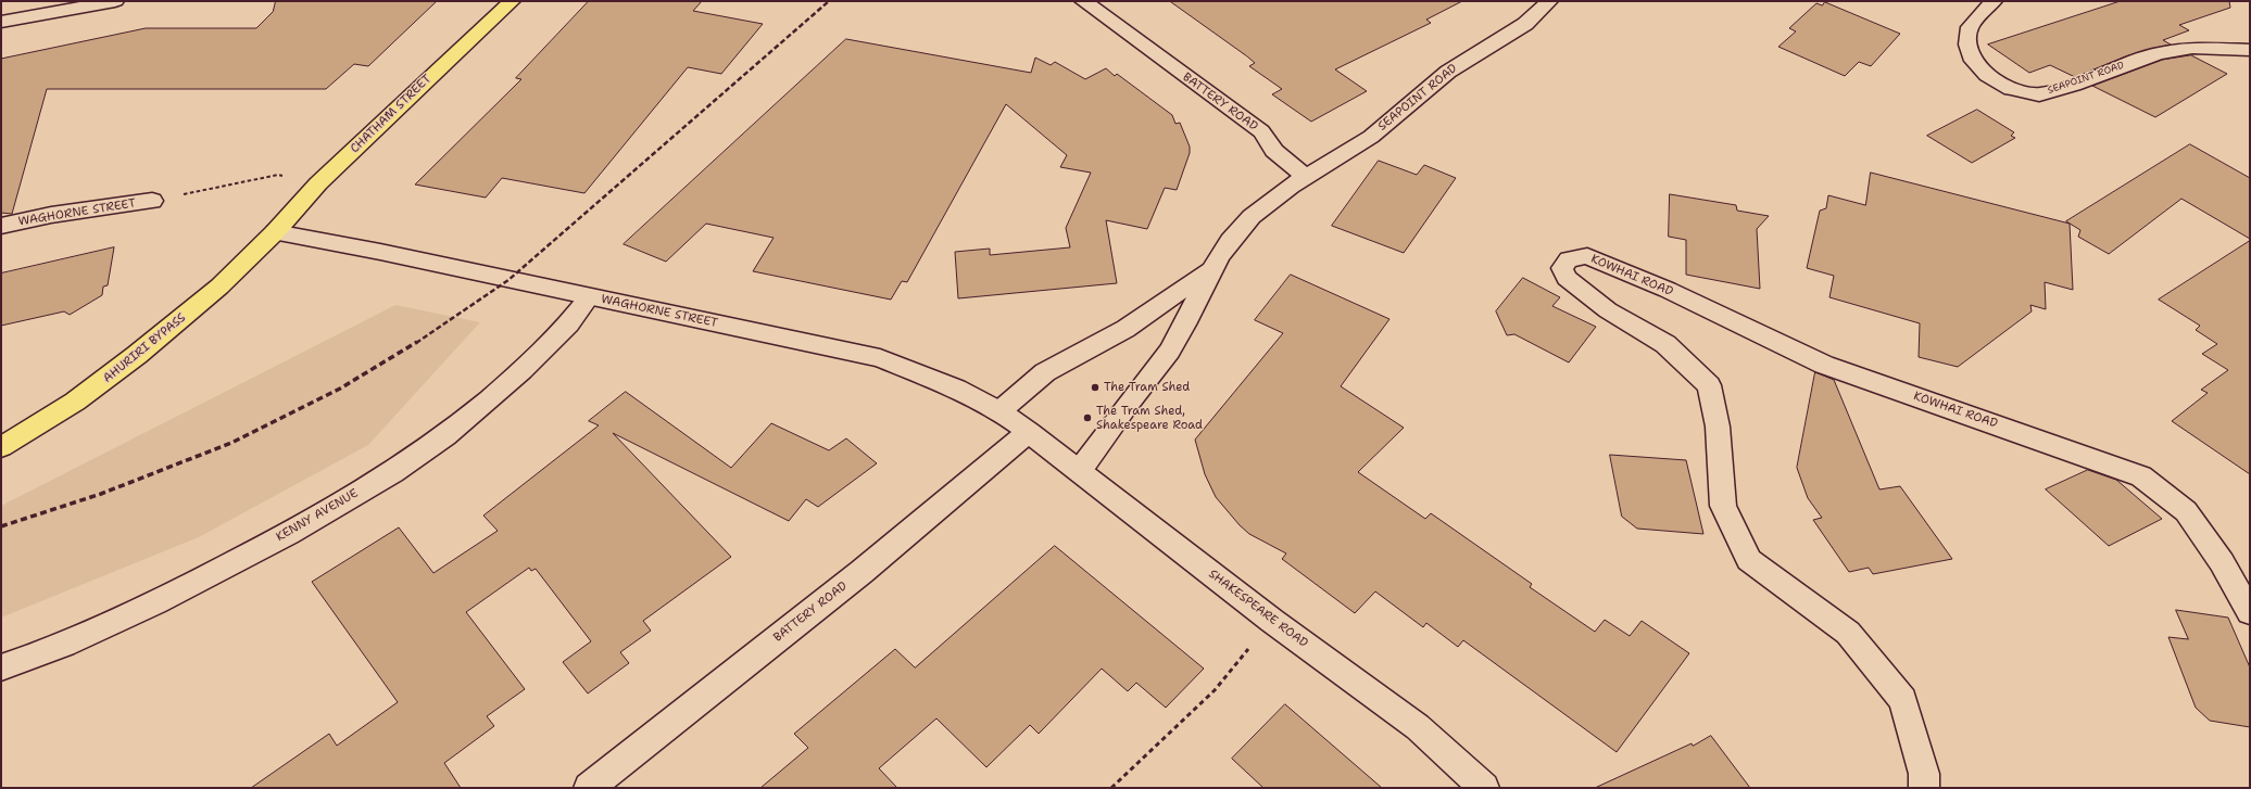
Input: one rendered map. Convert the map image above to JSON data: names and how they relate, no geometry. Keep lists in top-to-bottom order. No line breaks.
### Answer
{"streets":{"highway":["CHATHAM STREET","AHURIRI BYPASS"],"street":["SEAPOINT ROAD","BATTERY ROAD","WAGHORNE STREET","KOWHAI ROAD","KENNY AVENUE","SHAKESPEARE ROAD"]},"crossings":[["SEAPOINT ROAD","BATTERY ROAD"],["BATTERY ROAD","WAGHORNE STREET"],["BATTERY ROAD","SHAKESPEARE ROAD"],["CHATHAM STREET","WAGHORNE STREET"],["CHATHAM STREET","AHURIRI BYPASS"],["WAGHORNE STREET","AHURIRI BYPASS"],["WAGHORNE STREET","KENNY AVENUE"],["WAGHORNE STREET","SHAKESPEARE ROAD"]],"places":["The Tram Shed","The Tram Shed, Shakespeare Road"]}
